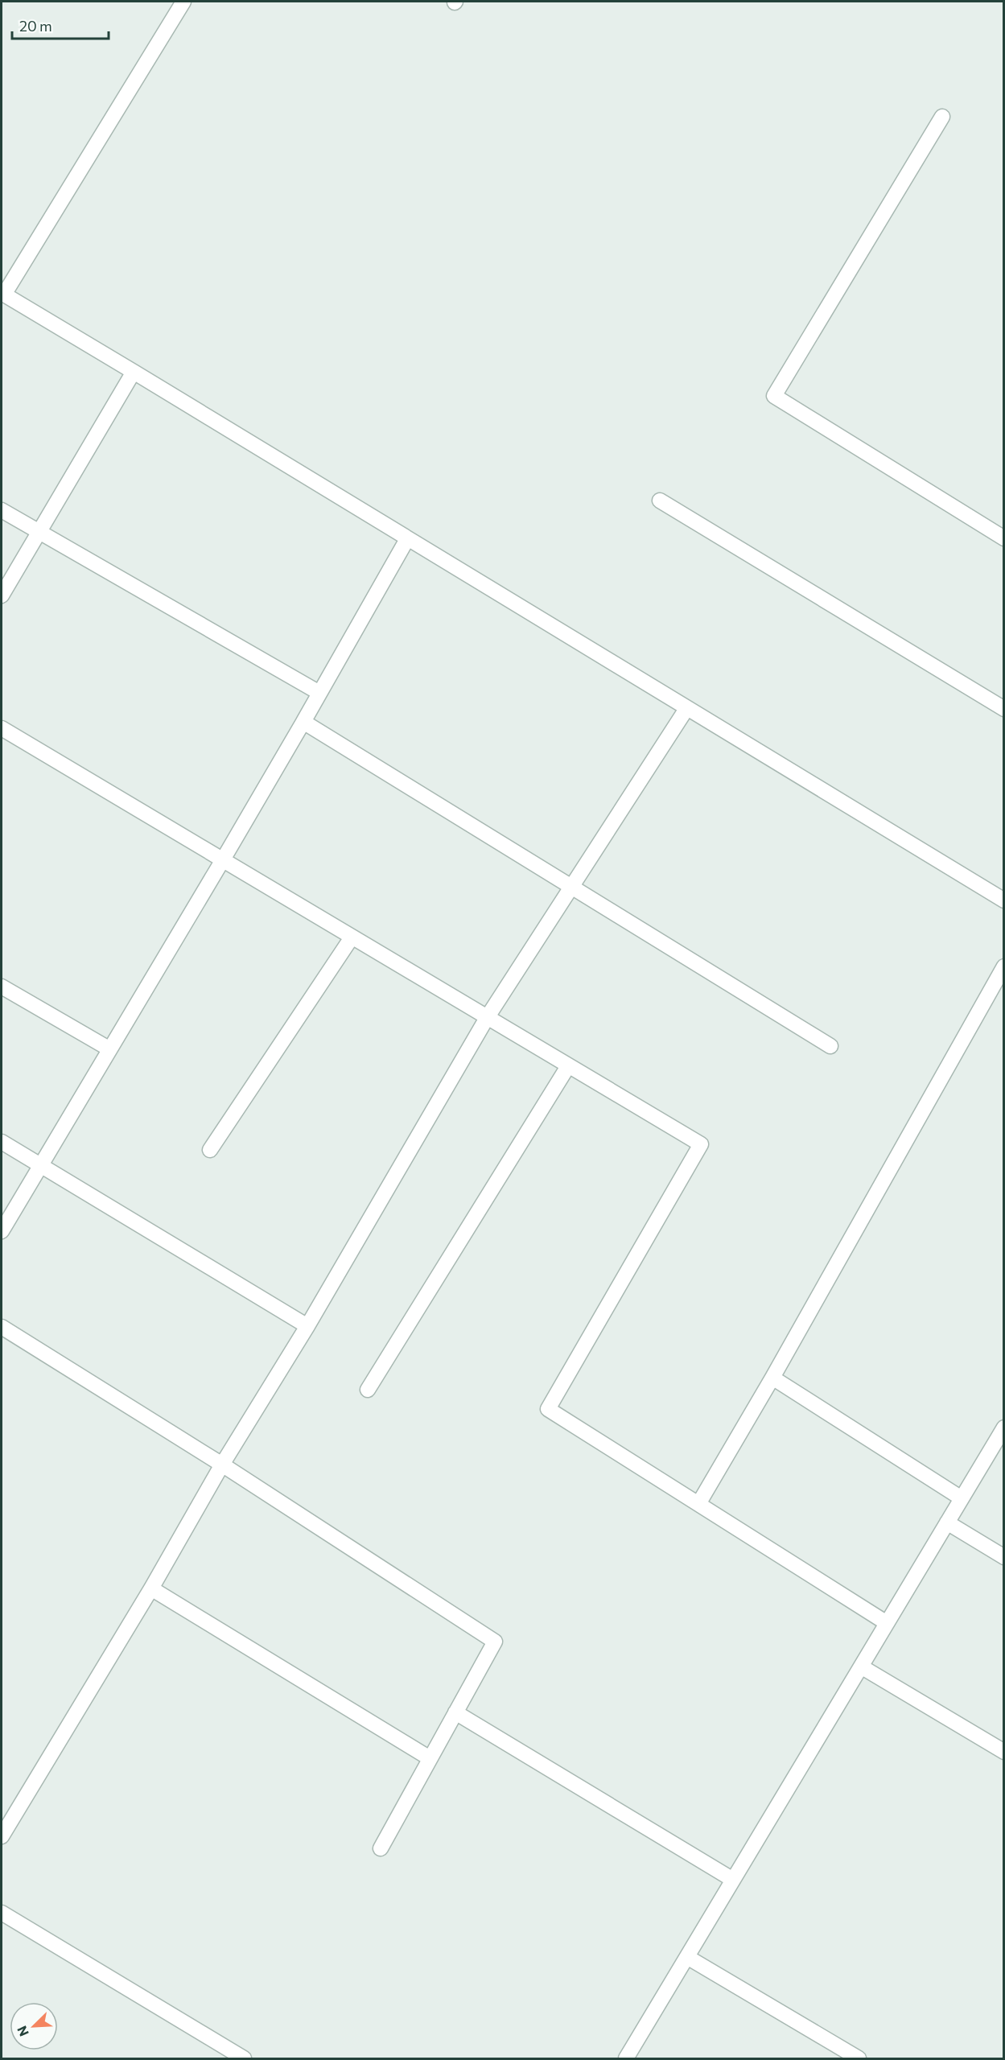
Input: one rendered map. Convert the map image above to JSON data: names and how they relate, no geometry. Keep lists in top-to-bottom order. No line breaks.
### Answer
{"scale_bar":"20 m","north":"bottom left"}
